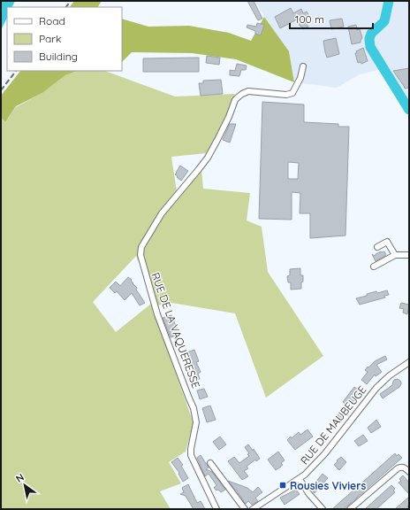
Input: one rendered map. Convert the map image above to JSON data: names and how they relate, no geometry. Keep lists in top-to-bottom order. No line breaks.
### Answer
{"streets":{"street":["RUE DE LA VAQUERESSE","RUE DE MAUBEUGE"]},"places":{"transit":["Rousies Viviers"]},"legend":["Road","Park","Building"],"scale_bar":"100 m","north":"top left"}
